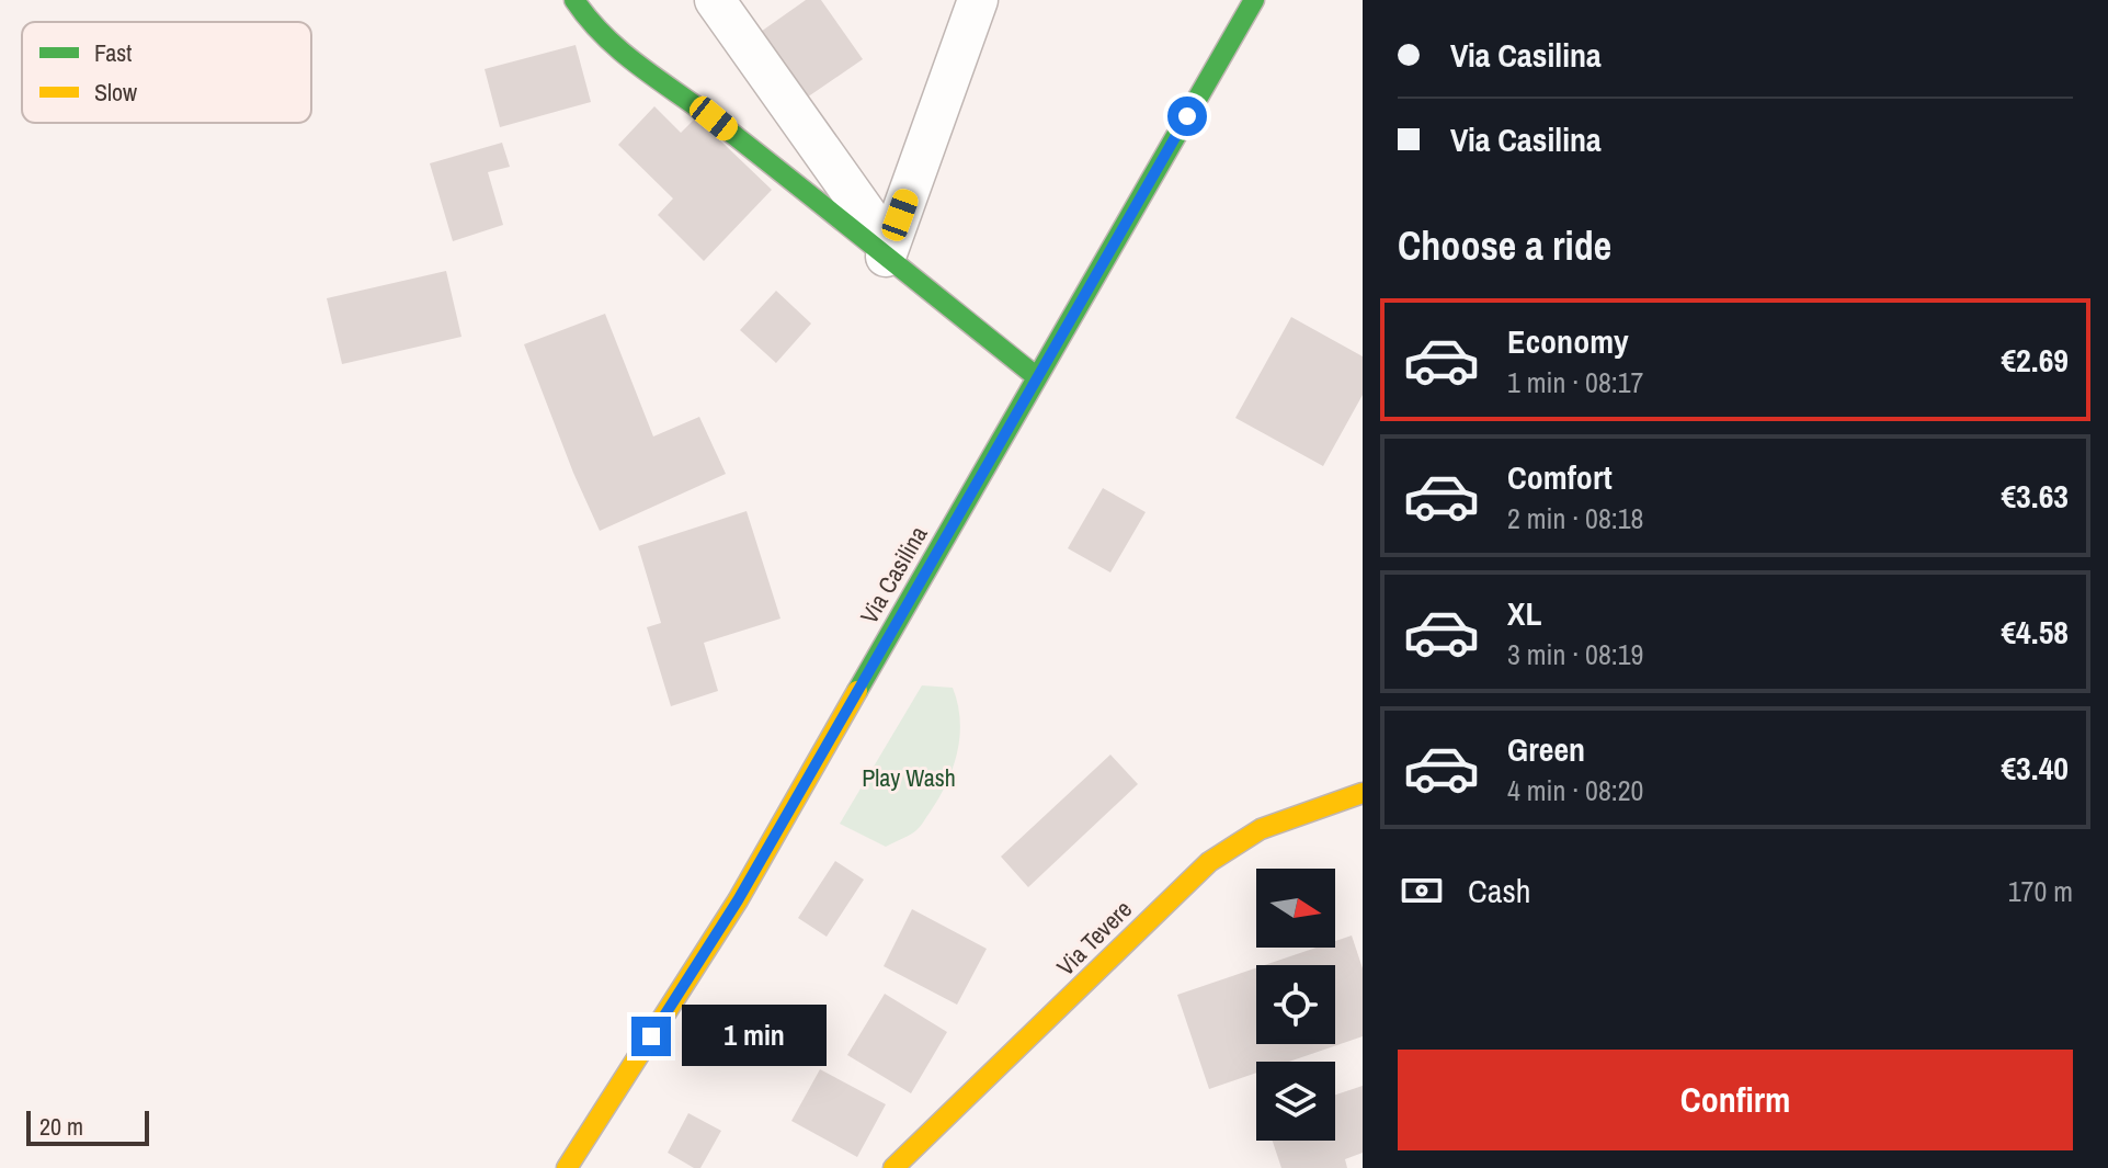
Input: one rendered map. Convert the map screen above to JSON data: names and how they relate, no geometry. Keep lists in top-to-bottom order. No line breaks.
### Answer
{"streets":{"main road":["Via Casilina","Via Tevere"]},"parks":["Play Wash"],"legend":["Fast","Slow"],"scale_bar":"20 m","north":"right","page":{"banner":["Via Casilina","Via Casilina"],"heading":"Choose a ride","list":[{"name":"Economy","note":"1 min · 08:17","value":"€2.69"},{"name":"Comfort","note":"2 min · 08:18","value":"€3.63"},{"name":"XL","note":"3 min · 08:19","value":"€4.58"},{"name":"Green","note":"4 min · 08:20","value":"€3.40"}],"pay":["Cash","170 m"],"bubble":"1 min","buttons":"Confirm","scale":"20 m"}}
